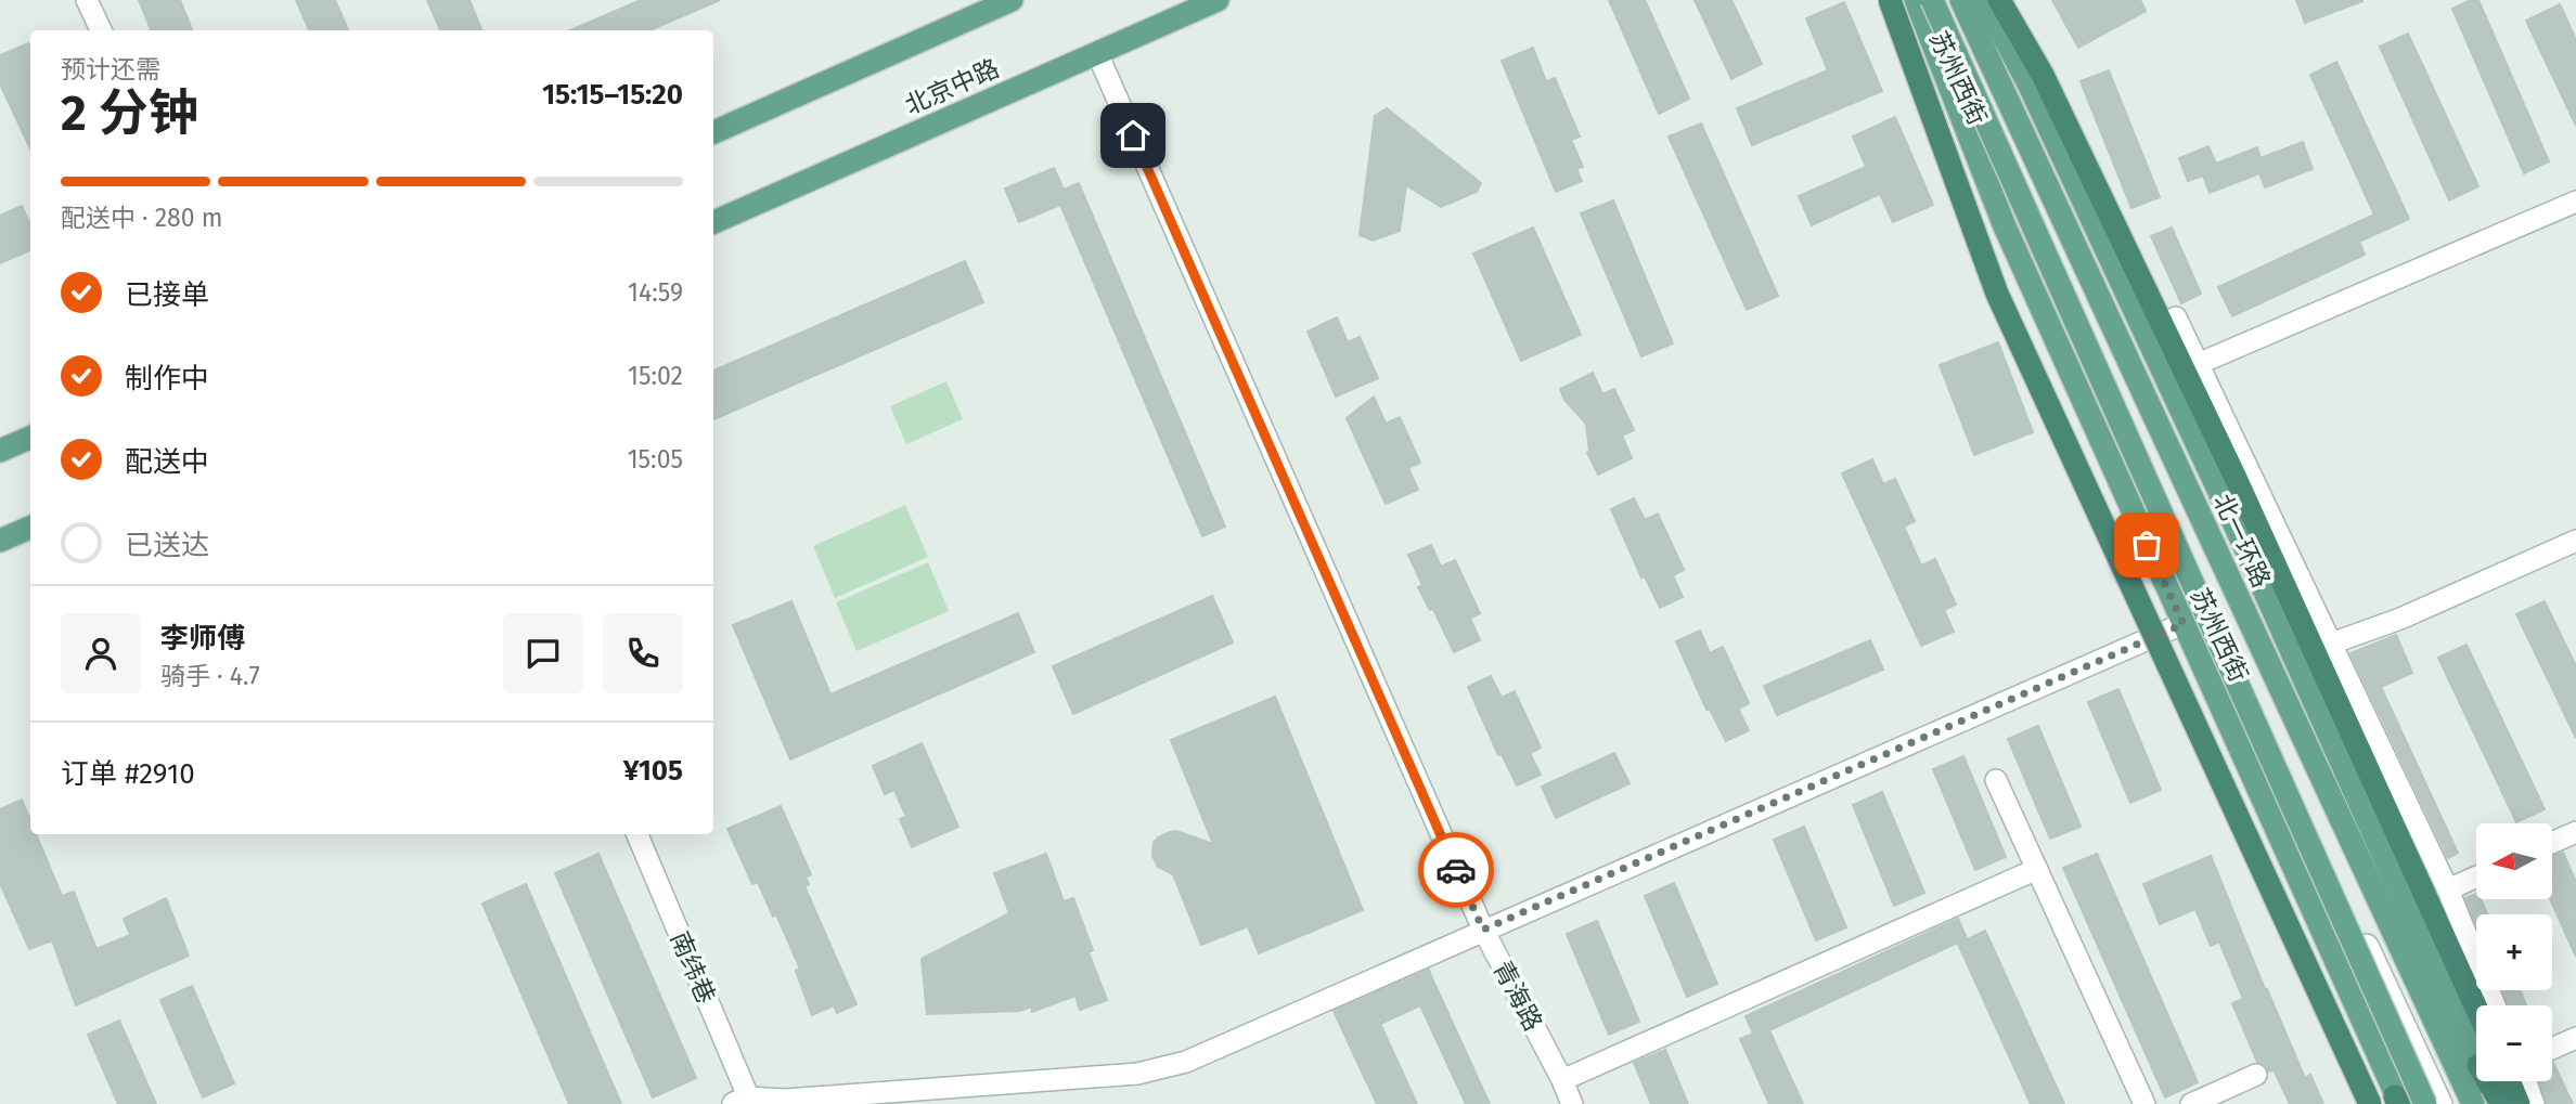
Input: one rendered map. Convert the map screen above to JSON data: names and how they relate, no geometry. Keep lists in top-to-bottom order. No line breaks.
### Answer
{"streets":{"main road":["苏州西街","北京中路","北一环路"],"street":["南纬巷","青海路"]},"crossings":[["北京中路","青海路"]],"north":"left","page":{"heading":["2 分钟","预计还需","15:15–15:20"],"panel":["李师傅","骑手 · 4.7","订单 #2910","¥105"],"bar":"配送中 · 280 m","list":[["已接单","14:59"],["制作中","15:02"],["配送中","15:05"],"已送达"],"map_buttons":["+","−"]}}
